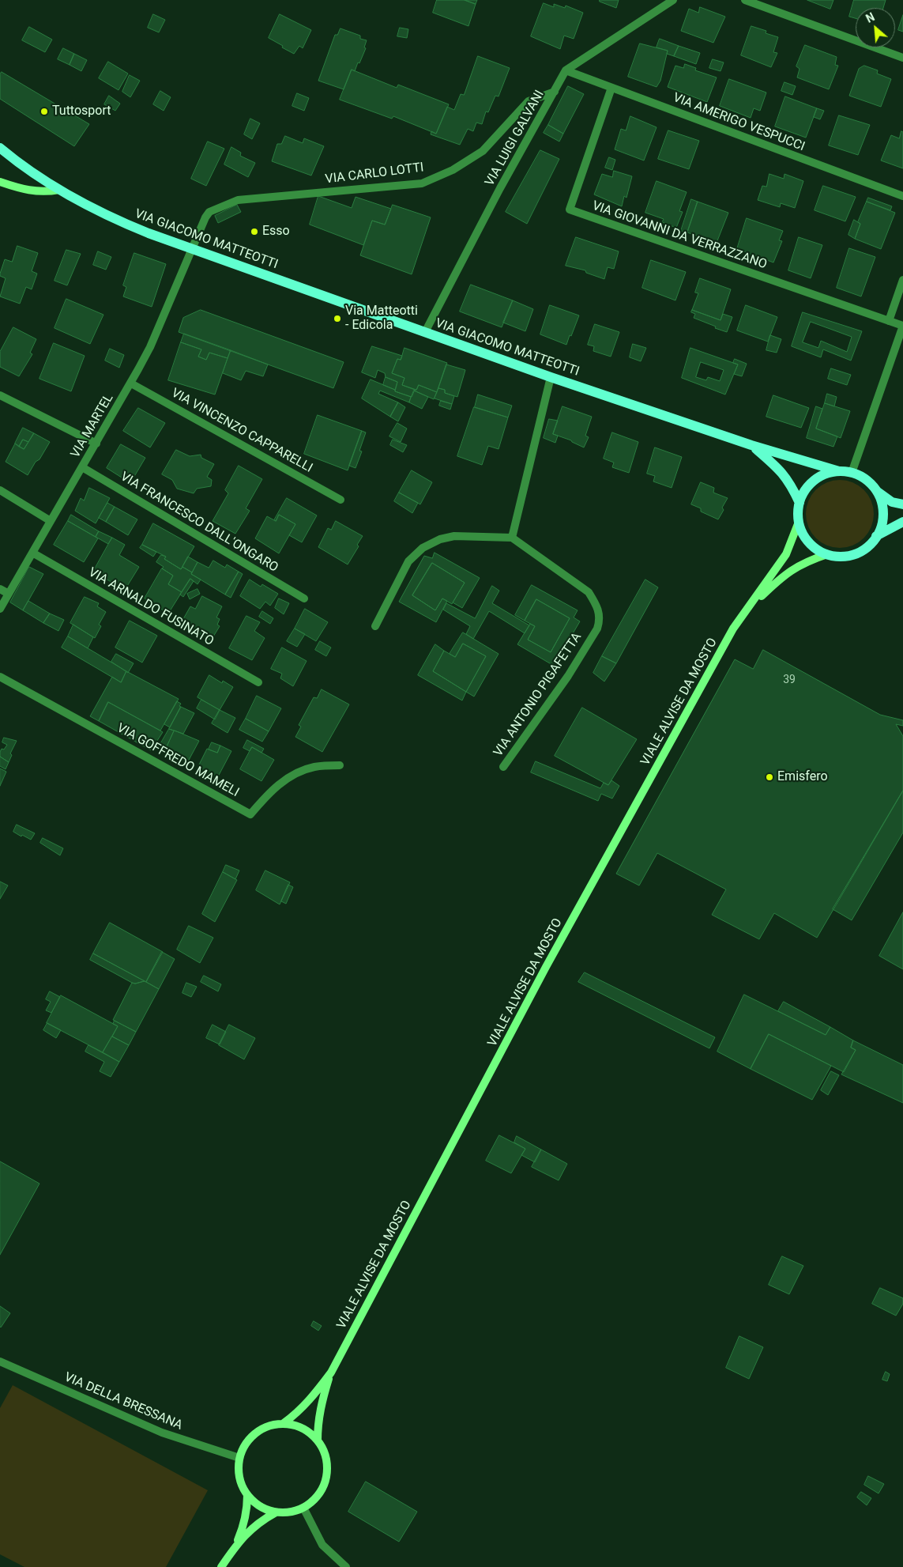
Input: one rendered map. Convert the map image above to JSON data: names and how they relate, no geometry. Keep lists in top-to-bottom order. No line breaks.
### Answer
{"streets":{"main road":["VIA GIACOMO MATTEOTTI","VIALE ALVISE DA MOSTO"],"street":["VIA AMERIGO VESPUCCI","VIA LUIGI GALVANI","VIA CARLO LOTTI","VIA GIOVANNI DA VERRAZZANO","VIA MARTEL","VIA VINCENZO CAPPARELLI","VIA FRANCESCO DALL'ONGARO","VIA ARNALDO FUSINATO","VIA ANTONIO PIGAFETTA","VIA GOFFREDO MAMELI","VIA DELLA BRESSANA"]},"crossings":[["VIA AMERIGO VESPUCCI","VIA LUIGI GALVANI"],["VIA AMERIGO VESPUCCI","VIA GIOVANNI DA VERRAZZANO"],["VIA LUIGI GALVANI","VIA CARLO LOTTI"],["VIA LUIGI GALVANI","VIA GIACOMO MATTEOTTI"],["VIA CARLO LOTTI","VIA GIACOMO MATTEOTTI"],["VIA CARLO LOTTI","VIA MARTEL"],["VIA GIACOMO MATTEOTTI","VIA MARTEL"],["VIA GIACOMO MATTEOTTI","VIALE ALVISE DA MOSTO"],["VIA MARTEL","VIA VINCENZO CAPPARELLI"],["VIA MARTEL","VIA FRANCESCO DALL'ONGARO"],["VIA MARTEL","VIA ARNALDO FUSINATO"],["VIALE ALVISE DA MOSTO","VIA DELLA BRESSANA"]],"places":["Tuttosport","Esso","Via Matteotti - Edicola","Emisfero"],"house_numbers":["39"],"north":"top left"}
